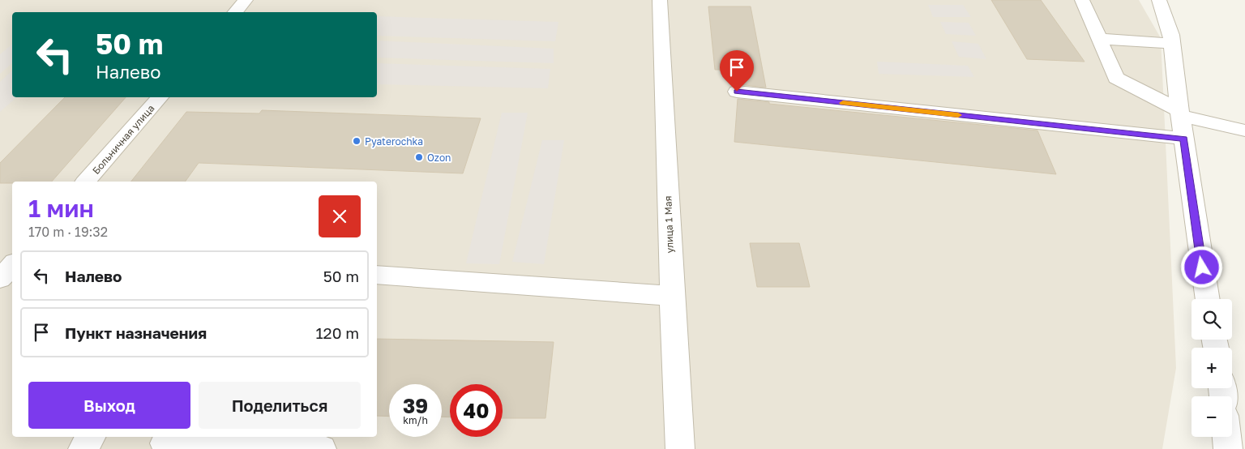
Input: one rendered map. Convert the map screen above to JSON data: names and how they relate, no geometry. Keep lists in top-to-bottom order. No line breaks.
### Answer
{"streets":{"street":["Больничная улица","улица 1 Мая"]},"places":["Pyaterochka","Ozon"],"page":{"turn":["50 m","Налево"],"heading":["1 мин","170 m · 19:32"],"list":[{"name":"Налево","value":"50 m"},{"name":"Пункт назначения","value":"120 m"}],"map_buttons":["+","−"],"buttons":["Выход","Поделиться"],"speed":"39 km/h","limit":"40"}}
